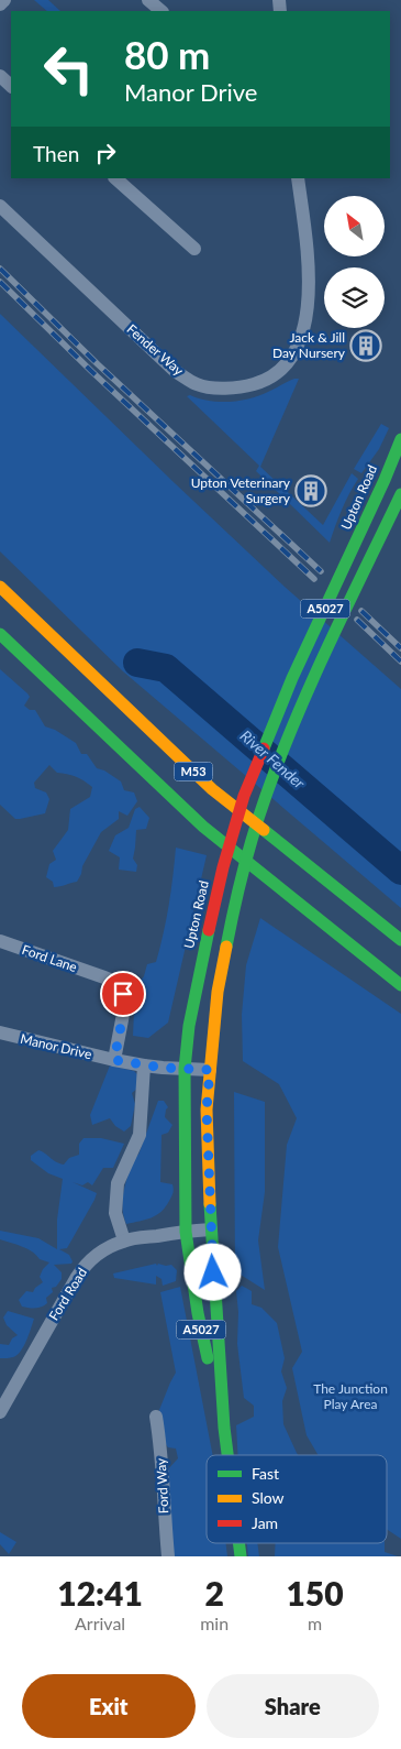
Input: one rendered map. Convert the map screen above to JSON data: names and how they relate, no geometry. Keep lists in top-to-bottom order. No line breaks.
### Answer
{"streets":{"main road":["Upton Road","A5027","M53"],"street":["Fender Way","Ford Lane","Manor Drive","Ford Road","Ford Way"]},"crossings":[["Upton Road","Manor Drive"],["Upton Road","Ford Road"],["Ford Lane","Manor Drive"]],"water":["River Fender"],"parks":["The Junction Play Area"],"places":{"building":["Jack & Jill Day Nursery","Upton Veterinary Surgery"]},"legend":["Fast","Slow","Jam"],"north":"top left","page":{"turn":["80 m","Manor Drive"],"then":"Then","eta":["12:41","Arrival","2","min","150","m"],"buttons":["Exit","Share"]}}
